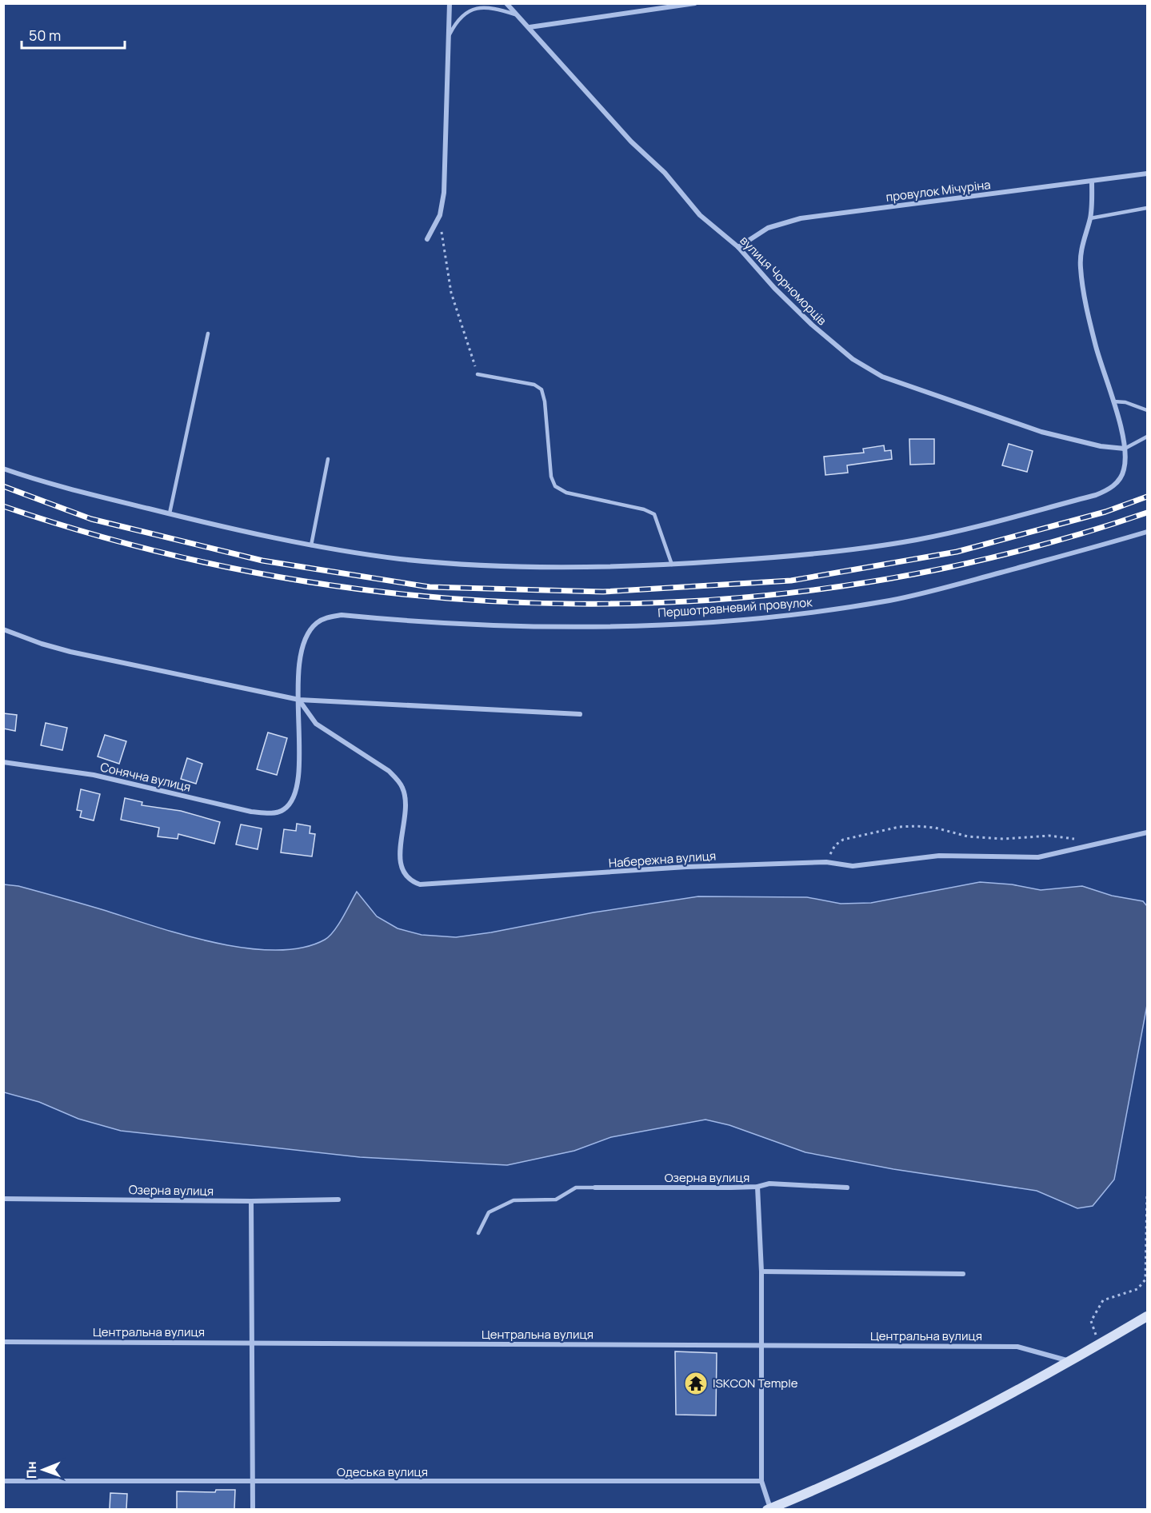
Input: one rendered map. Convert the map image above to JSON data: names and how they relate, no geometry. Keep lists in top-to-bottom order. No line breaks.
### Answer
{"streets":{"street":["провулок Мічуріна","вулиця Чорноморців","Першотравневий провулок","Сонячна вулиця","Набережна вулиця","Озерна вулиця","Центральна вулиця","Одеська вулиця"]},"crossings":[["провулок Мічуріна","вулиця Чорноморців"],["Першотравневий провулок","Сонячна вулиця"],["Першотравневий провулок","Набережна вулиця"],["Сонячна вулиця","Набережна вулиця"]],"places":{"temple":["ISKCON Temple"]},"scale_bar":"50 m","north":"left"}
